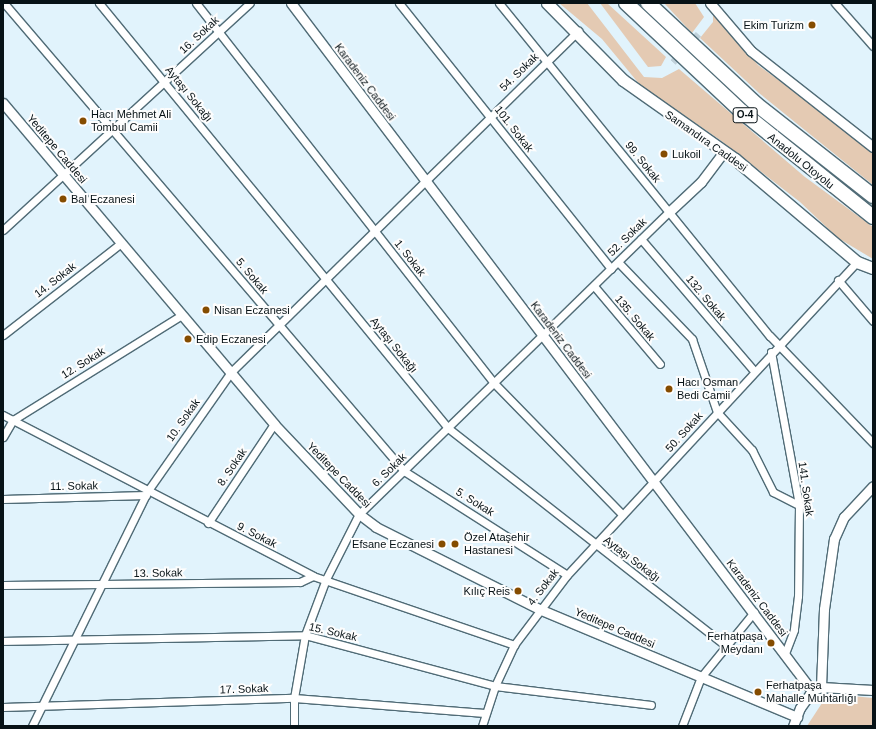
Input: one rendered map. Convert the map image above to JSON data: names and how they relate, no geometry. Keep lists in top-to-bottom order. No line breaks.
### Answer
{"streets":{"highway":["O-4","Anadolu Otoyolu"],"main road":["Samandıra Caddesi"],"street":["16. Sokak","54. Sokak","Karadeniz Caddesi","Aytaşı Sokağı","101. Sokak","Yeditepe Caddesi","99. Sokak","52. Sokak","1. Sokak","5. Sokak","14. Sokak","132. Sokak","135. Sokak","12. Sokak","10. Sokak","50. Sokak","8. Sokak","6. Sokak","11. Sokak","141. Sokak","9. Sokak","13. Sokak","4. Sokak","15. Sokak","17. Sokak"]},"crossings":[["16. Sokak","Aytaşı Sokağı"],["16. Sokak","Yeditepe Caddesi"],["16. Sokak","1. Sokak"],["16. Sokak","5. Sokak"],["54. Sokak","Karadeniz Caddesi"],["54. Sokak","101. Sokak"],["54. Sokak","Samandıra Caddesi"],["54. Sokak","99. Sokak"],["54. Sokak","10. Sokak"],["Karadeniz Caddesi","52. Sokak"],["Karadeniz Caddesi","10. Sokak"],["Karadeniz Caddesi","50. Sokak"],["Karadeniz Caddesi","6. Sokak"],["Karadeniz Caddesi","141. Sokak"],["Karadeniz Caddesi","4. Sokak"],["Aytaşı Sokağı","10. Sokak"],["Aytaşı Sokağı","6. Sokak"],["Aytaşı Sokağı","4. Sokak"],["101. Sokak","52. Sokak"],["Samandıra Caddesi","52. Sokak"],["Samandıra Caddesi","50. Sokak"],["Yeditepe Caddesi","14. Sokak"],["Yeditepe Caddesi","12. Sokak"],["Yeditepe Caddesi","10. Sokak"],["Yeditepe Caddesi","8. Sokak"],["Yeditepe Caddesi","6. Sokak"],["Yeditepe Caddesi","4. Sokak"],["99. Sokak","52. Sokak"],["99. Sokak","50. Sokak"],["52. Sokak","132. Sokak"],["52. Sokak","135. Sokak"],["52. Sokak","6. Sokak"],["1. Sokak","10. Sokak"],["1. Sokak","6. Sokak"],["1. Sokak","4. Sokak"],["5. Sokak","10. Sokak"],["5. Sokak","6. Sokak"],["5. Sokak","4. Sokak"],["132. Sokak","50. Sokak"],["12. Sokak","9. Sokak"],["10. Sokak","11. Sokak"],["10. Sokak","9. Sokak"],["10. Sokak","13. Sokak"],["10. Sokak","15. Sokak"],["10. Sokak","17. Sokak"],["50. Sokak","141. Sokak"],["50. Sokak","4. Sokak"],["8. Sokak","9. Sokak"],["6. Sokak","9. Sokak"],["6. Sokak","15. Sokak"],["6. Sokak","17. Sokak"],["11. Sokak","9. Sokak"],["9. Sokak","13. Sokak"],["9. Sokak","4. Sokak"],["4. Sokak","15. Sokak"],["4. Sokak","17. Sokak"]],"places":["Ekim Turizm","Hacı Mehmet Ali Tombul Camii","Lukoil","Bal Eczanesi","Nisan Eczanesi","Edip Eczanesi","Hacı Osman Bedi Camii","Efsane Eczanesi","Özel Ataşehir Hastanesi","Kılıç Reis","Ferhatpaşa Meydanı","Ferhatpaşa Mahalle Muhtarlığı"]}
